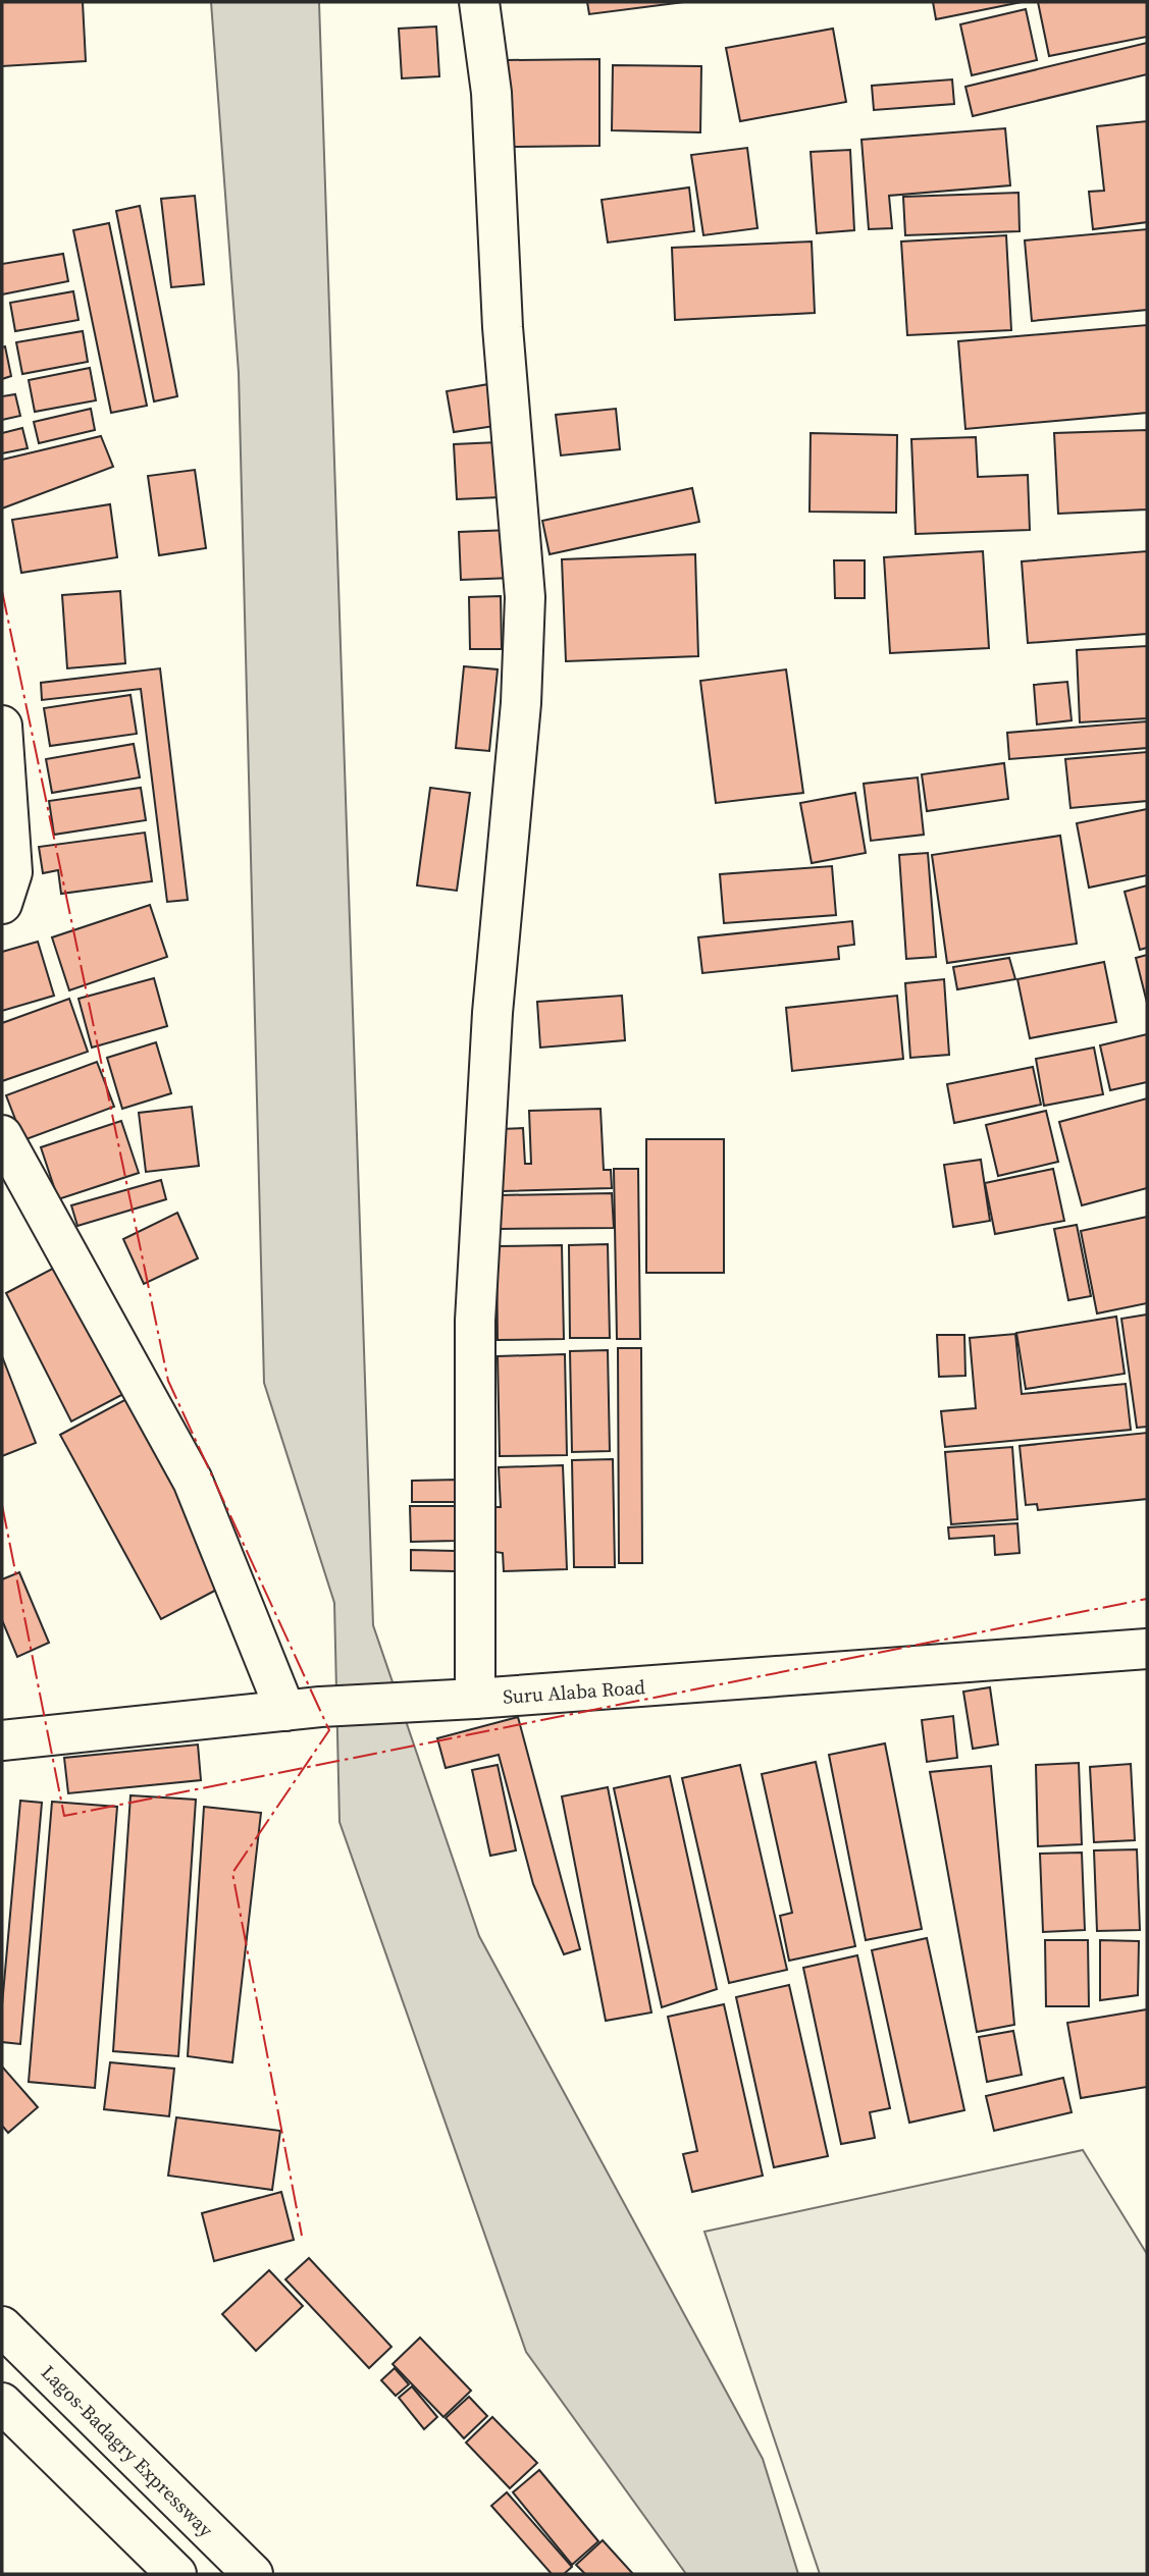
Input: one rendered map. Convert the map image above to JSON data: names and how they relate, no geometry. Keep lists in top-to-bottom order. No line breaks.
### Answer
{"streets":{"main road":["Suru Alaba Road","Lagos-Badagry Expressway"]}}
